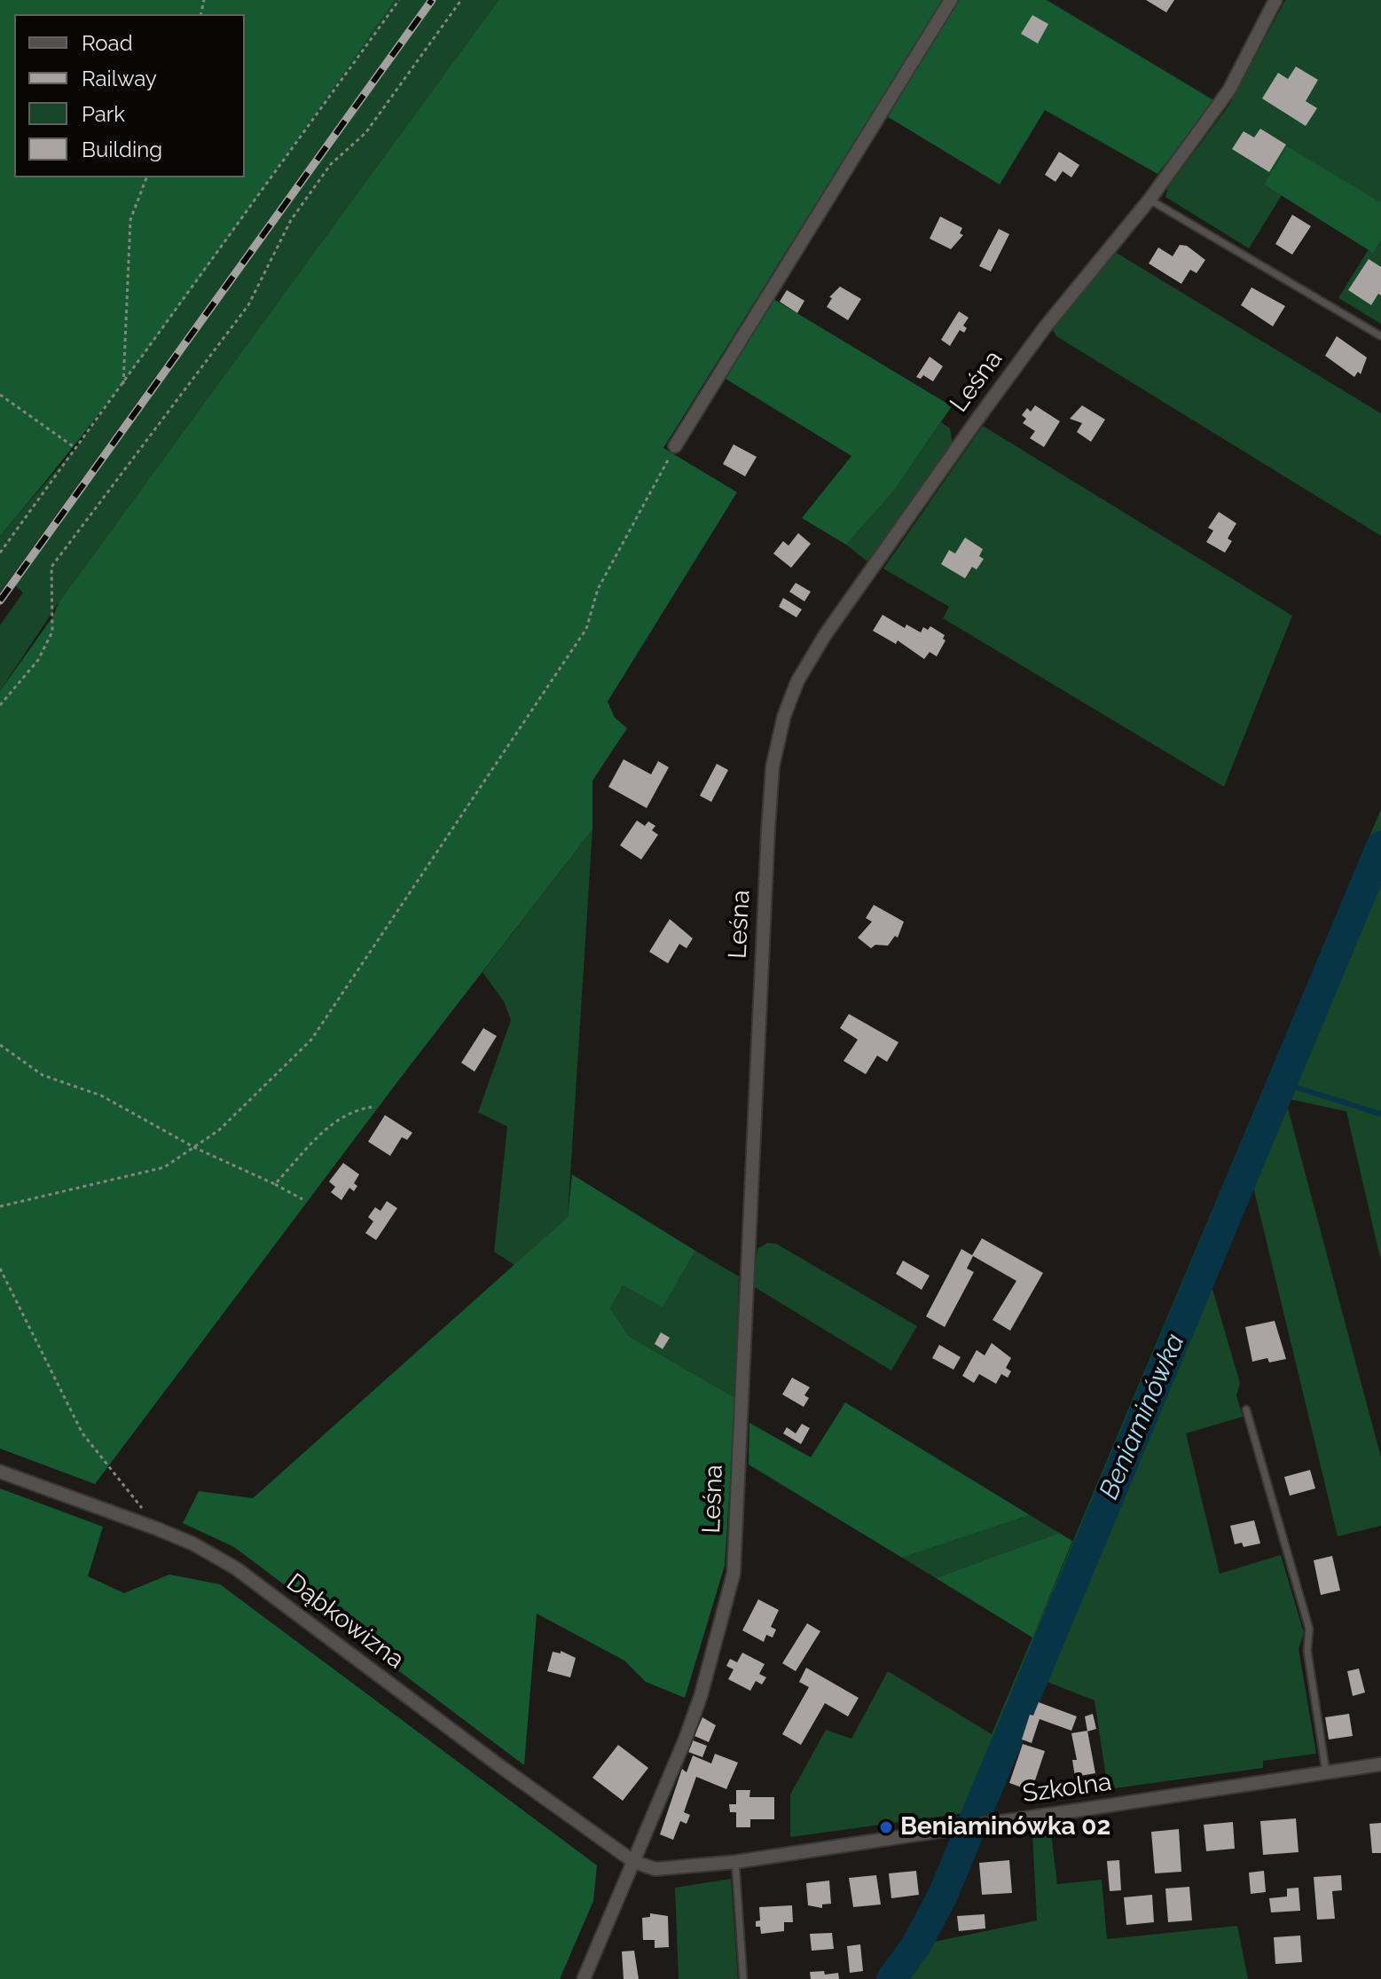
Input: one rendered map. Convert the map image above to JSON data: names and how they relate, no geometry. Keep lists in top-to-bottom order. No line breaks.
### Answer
{"streets":{"street":["Leśna","Dąbkowizna","Szkolna"]},"crossings":[["Leśna","Dąbkowizna"],["Leśna","Szkolna"],["Dąbkowizna","Szkolna"]],"water":["Beniaminówka"],"places":["Beniaminówka 02"],"legend":["Road","Railway","Park","Building"]}
